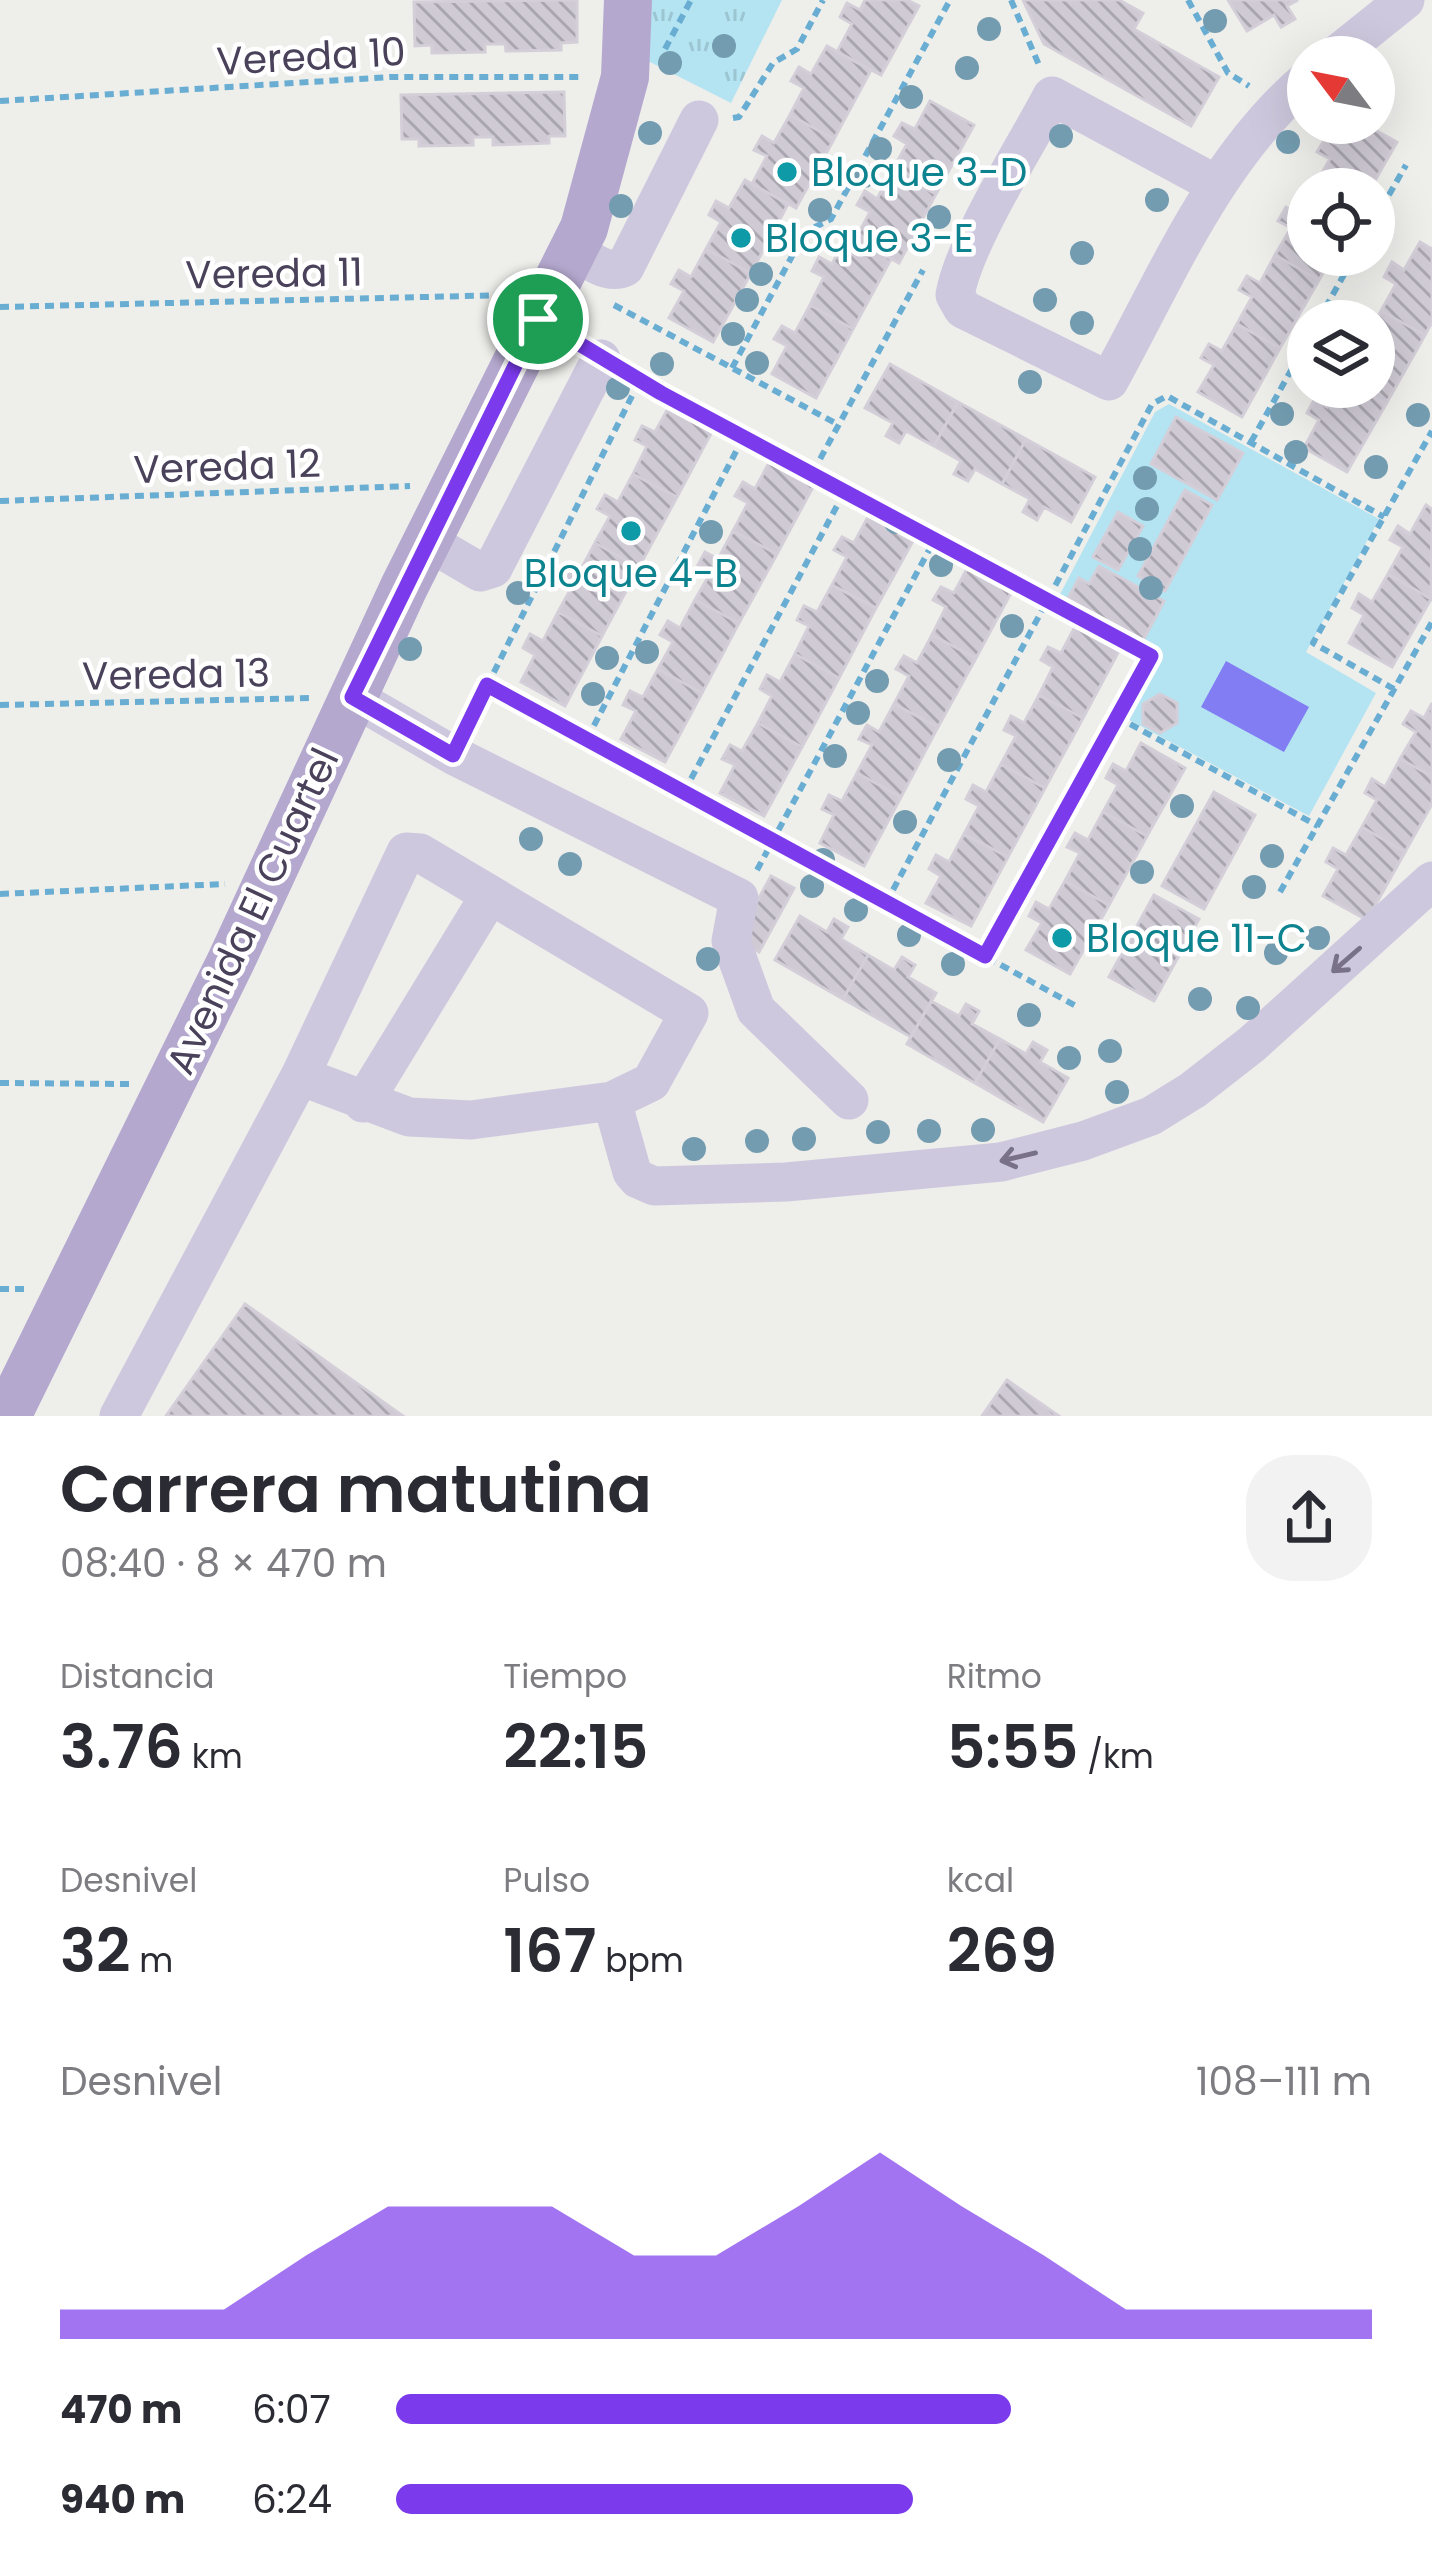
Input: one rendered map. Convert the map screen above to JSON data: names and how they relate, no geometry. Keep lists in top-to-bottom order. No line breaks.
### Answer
{"streets":{"main road":["Avenida El Cuartel"],"path":["Vereda 10","Vereda 11","Vereda 12","Vereda 13"]},"crossings":[["Vereda 10","Avenida El Cuartel"],["Vereda 11","Avenida El Cuartel"],["Vereda 12","Avenida El Cuartel"],["Vereda 13","Avenida El Cuartel"]],"places":["Bloque 3-D","Bloque 3-E","Bloque 4-B","Bloque 11-C"],"north":"top left","page":{"heading":["Carrera matutina","08:40 · 8 × 470 m"],"stats":[["Distancia","3.76 km"],["Tiempo","22:15"],["Ritmo","5:55 /km"],["Desnivel","32 m"],["Pulso","167 bpm"],["kcal","269"]],"chart":["Desnivel","108–111 m"],"list":[{"name":"470 m","note":"6:07"},{"name":"940 m","note":"6:24"}]}}
